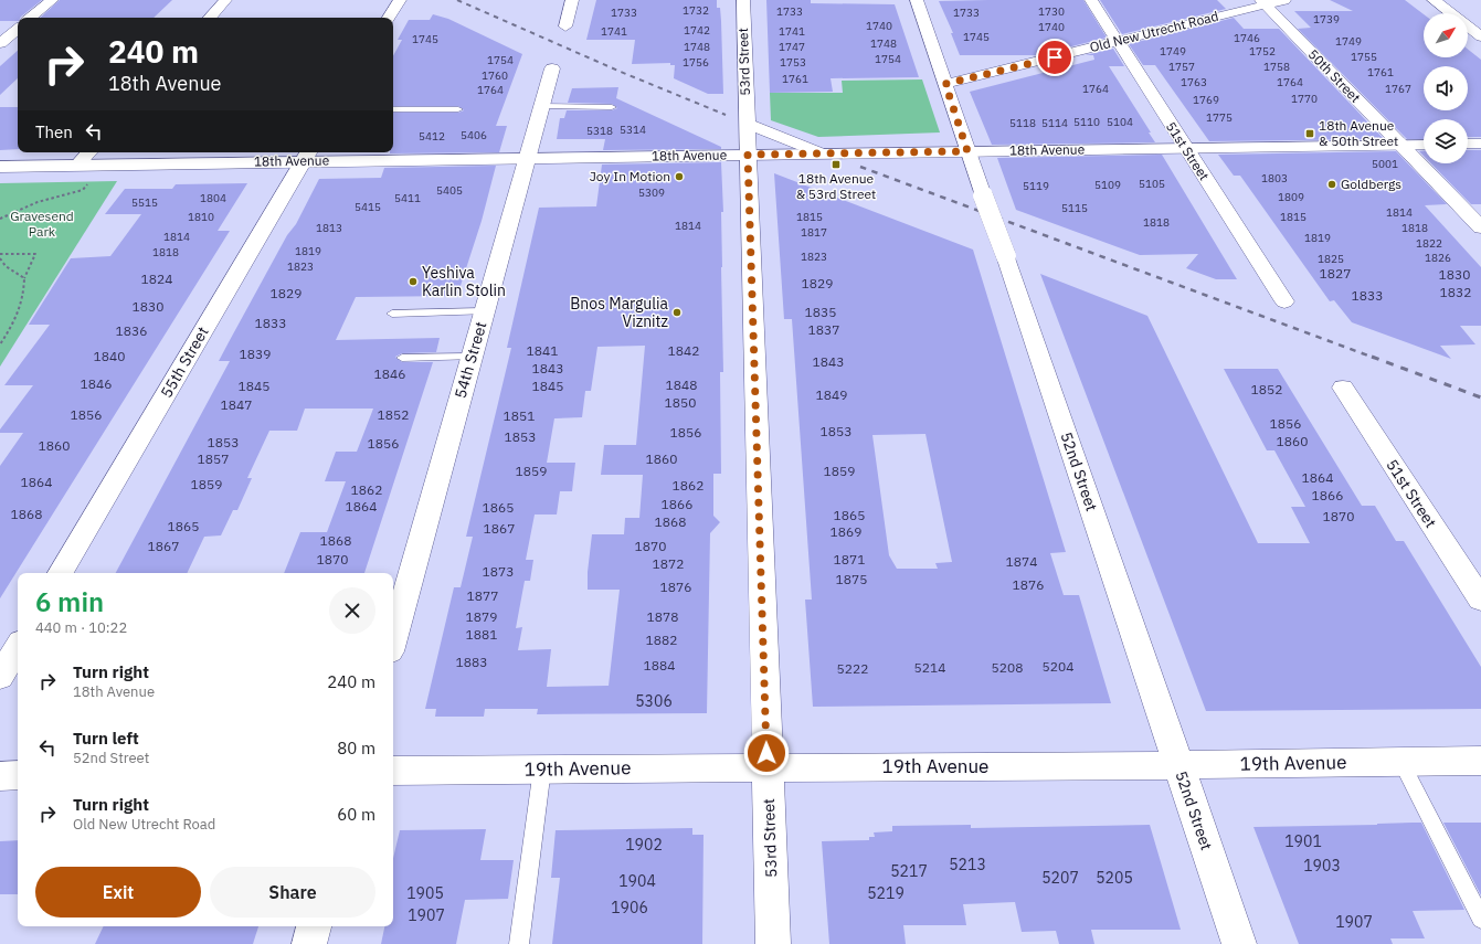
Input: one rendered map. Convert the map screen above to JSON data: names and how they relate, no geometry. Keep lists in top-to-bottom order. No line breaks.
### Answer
{"streets":{"street":["Old New Utrecht Road","53rd Street","50th Street","18th Avenue","51st Street","54th Street","55th Street","52nd Street","19th Avenue"]},"crossings":[["Old New Utrecht Road","50th Street"],["Old New Utrecht Road","51st Street"],["Old New Utrecht Road","52nd Street"],["53rd Street","18th Avenue"],["53rd Street","19th Avenue"],["50th Street","18th Avenue"],["18th Avenue","51st Street"],["18th Avenue","54th Street"],["18th Avenue","55th Street"],["18th Avenue","52nd Street"],["52nd Street","19th Avenue"]],"parks":["Gravesend Park"],"places":{"transit":["18th Avenue & 50th Street","18th Avenue & 53rd Street"],"other":["Joy In Motion","Goldbergs","Yeshiva Karlin Stolin","Bnos Margulia Viznitz"]},"house_numbers":["1732","1733","1730","1733","1733","1739","1740","1740","1742","1741","1741","1745","1746","1745","1749","1748","1748","1747","1749","1752","1755","1754","1754","1756","1753","1757","1758","1761","1760","1761","1763","1764","1764","1767","1764","1770","1769","1775","5110","5104","5118","5114","5314","5318","5406","5412","5001","1803","5105","5109","5119","5405","5309","1809","1804","5411","5515","5415","5115","1814","1810","1815","1815","1818","1814","1813","1818","1817","1814","1819","1822","1819","1818","1823","1826","1825","1823","1827","1830","1824","1829","1832","1829","1833","1830","1835","1833","1837","1836","1841","1842","1839","1840","1843","1843","1846","1846","1848","1845","1845","1852","1849","1850","1847","1856","1852","1851","1856","1853","1856","1853","1860","1853","1856","1860","1857","1860","1859","1859","1864","1864","1859","1862","1862","1866","1866","1864","1865","1868","1865","1870","1868","1865","1867","1869","1868","1867","1870","1870","1871","1874","1872","1873","1875","1876","1876","1877","1879","1878","1881","1882","1883","1884","5204","5214","5208","5222","5306","1901","1902","5213","1903","5217","5207","5205","1904","1905","5219","1906","1907","1907"],"north":"top right","page":{"turn":["240 m","18th Avenue"],"then":"Then","heading":["6 min","440 m · 10:22"],"list":[{"name":"Turn right","note":"18th Avenue","value":"240 m"},{"name":"Turn left","note":"52nd Street","value":"80 m"},{"name":"Turn right","note":"Old New Utrecht Road","value":"60 m"}],"buttons":["Exit","Share"]}}
